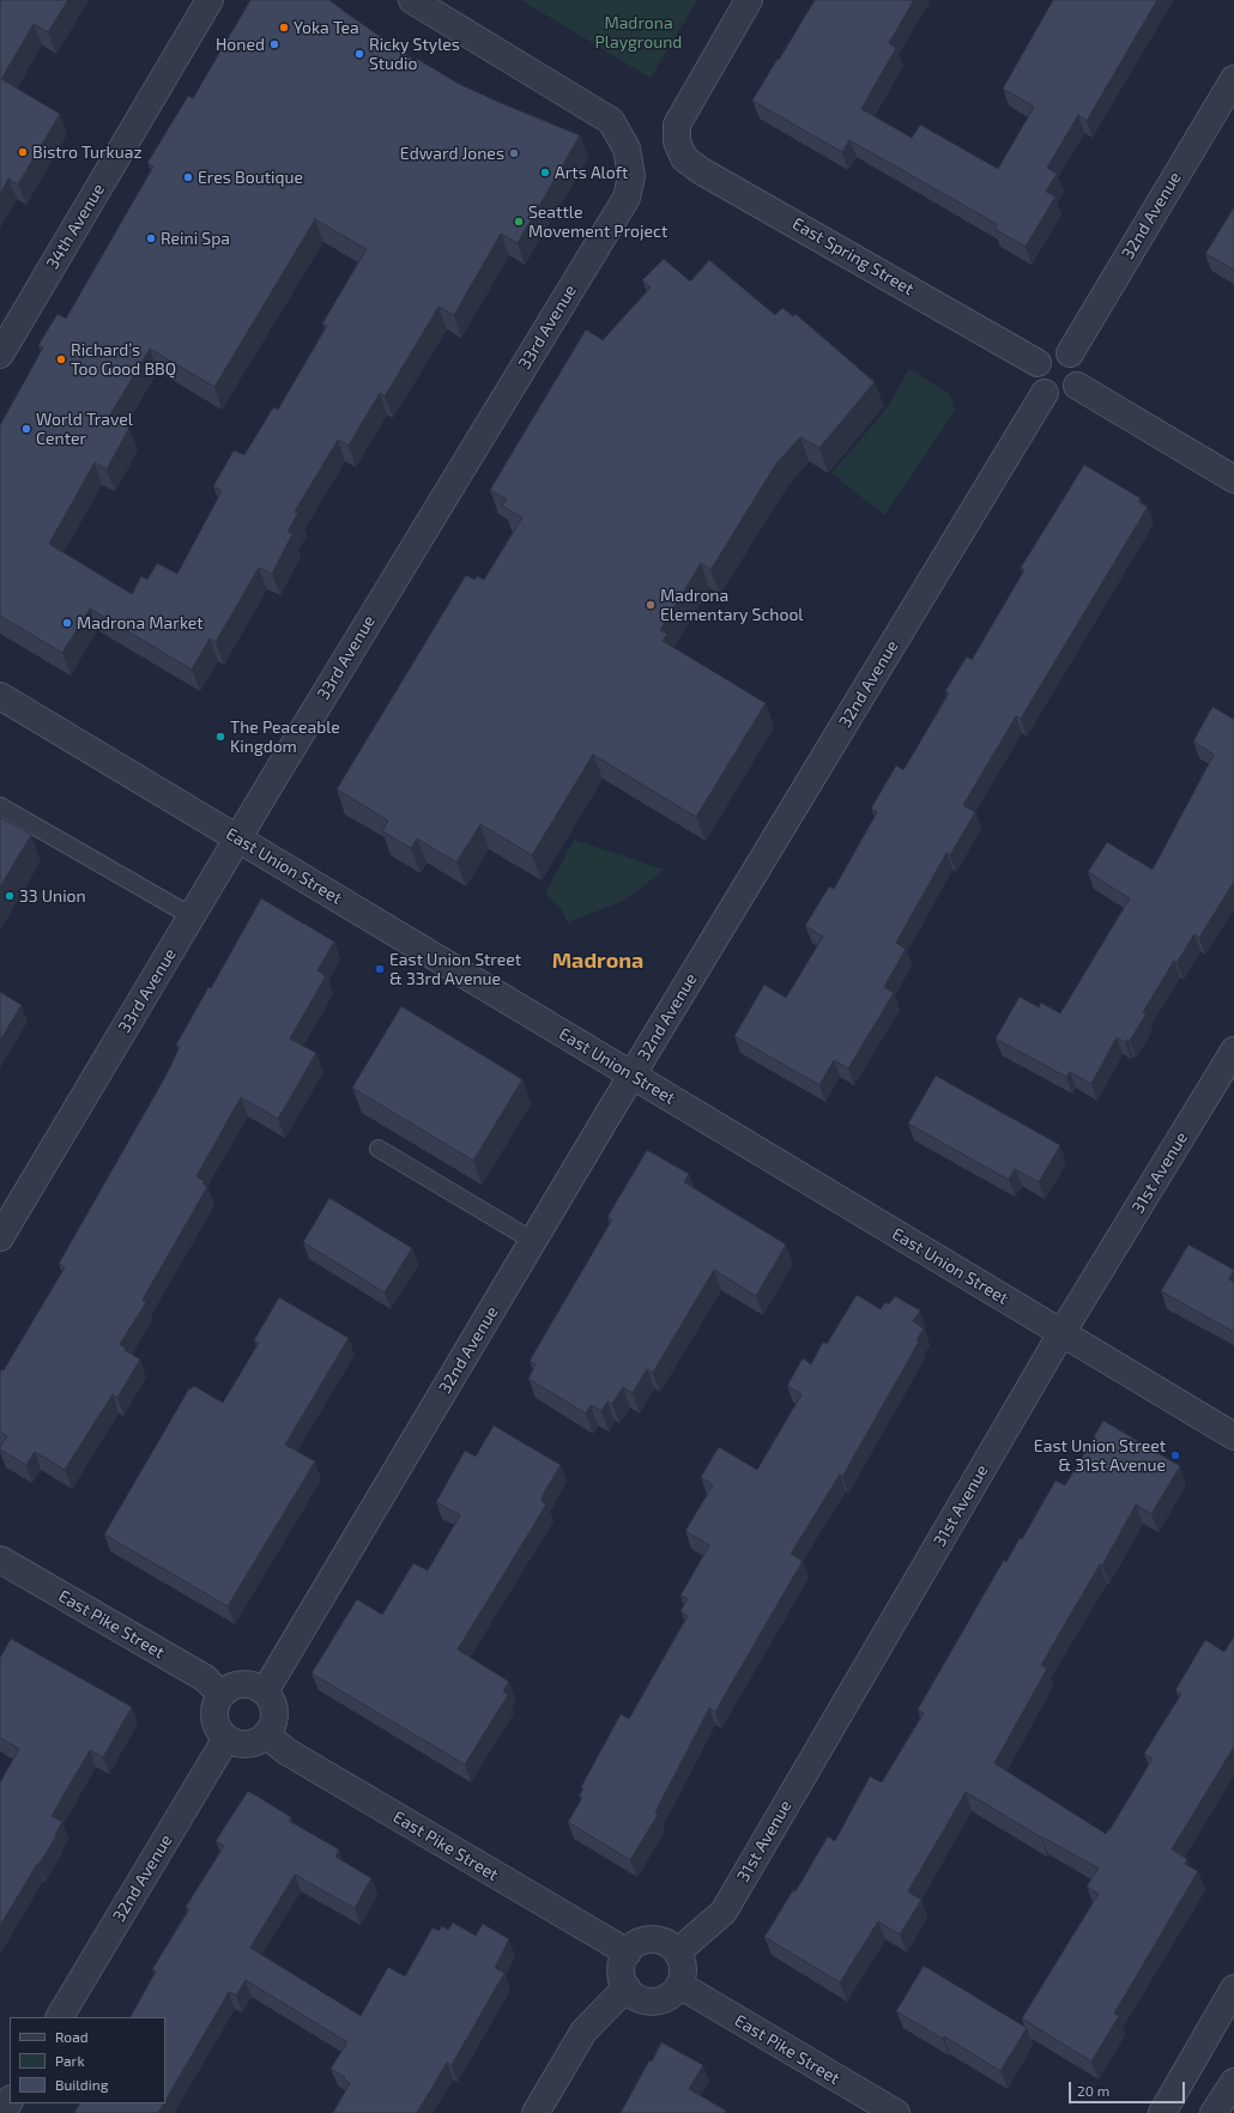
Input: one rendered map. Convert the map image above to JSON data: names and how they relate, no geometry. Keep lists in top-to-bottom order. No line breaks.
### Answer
{"streets":{"street":["32nd Avenue","34th Avenue","East Spring Street","33rd Avenue","East Union Street","31st Avenue","East Pike Street"]},"crossings":[["32nd Avenue","East Spring Street"],["32nd Avenue","East Union Street"],["32nd Avenue","East Pike Street"],["33rd Avenue","East Union Street"],["East Union Street","31st Avenue"],["31st Avenue","East Pike Street"]],"districts":["Madrona"],"parks":["Madrona Playground"],"places":["Yoka Tea","Honed","Ricky Styles Studio","Bistro Turkuaz","Edward Jones","Arts Aloft","Eres Boutique","Seattle Movement Project","Reini Spa","Richard’s Too Good BBQ","World Travel Center","Madrona Elementary School","Madrona Market","The Peaceable Kingdom","33 Union","East Union Street & 33rd Avenue","East Union Street & 31st Avenue"],"legend":["Road","Park","Building"],"scale_bar":"20 m"}
